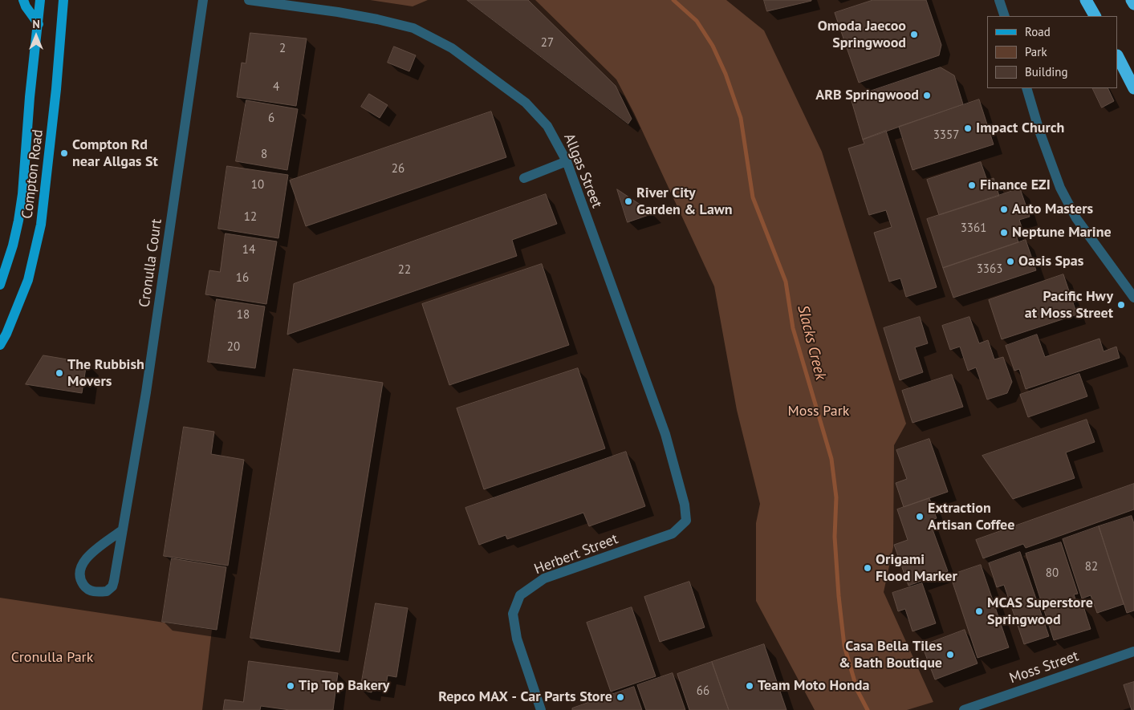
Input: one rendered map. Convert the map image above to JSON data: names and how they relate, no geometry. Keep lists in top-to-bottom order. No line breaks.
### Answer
{"streets":{"main road":["Compton Road"],"street":["Allgas Street","Cronulla Court","Herbert Street","Moss Street"]},"crossings":[["Allgas Street","Herbert Street"]],"water":["Slacks Creek"],"parks":["Moss Park","Cronulla Park"],"places":["Omoda Jaecoo Springwood","ARB Springwood","Impact Church","Compton Rd near Allgas St","Finance EZI","River City Garden & Lawn","Auto Masters","Neptune Marine","Oasis Spas","Pacific Hwy at Moss Street","The Rubbish Movers","Extraction Artisan Coffee","Origami Flood Marker","MCAS Superstore Springwood","Casa Bella Tiles & Bath Boutique","Tip Top Bakery","Team Moto Honda","Repco MAX - Car Parts Store"],"house_numbers":["27","2","4","6","3357","8","26","10","12","3361","14","3363","22","16","18","20","82","80","66"],"legend":["Road","Park","Building"],"north":"top"}
